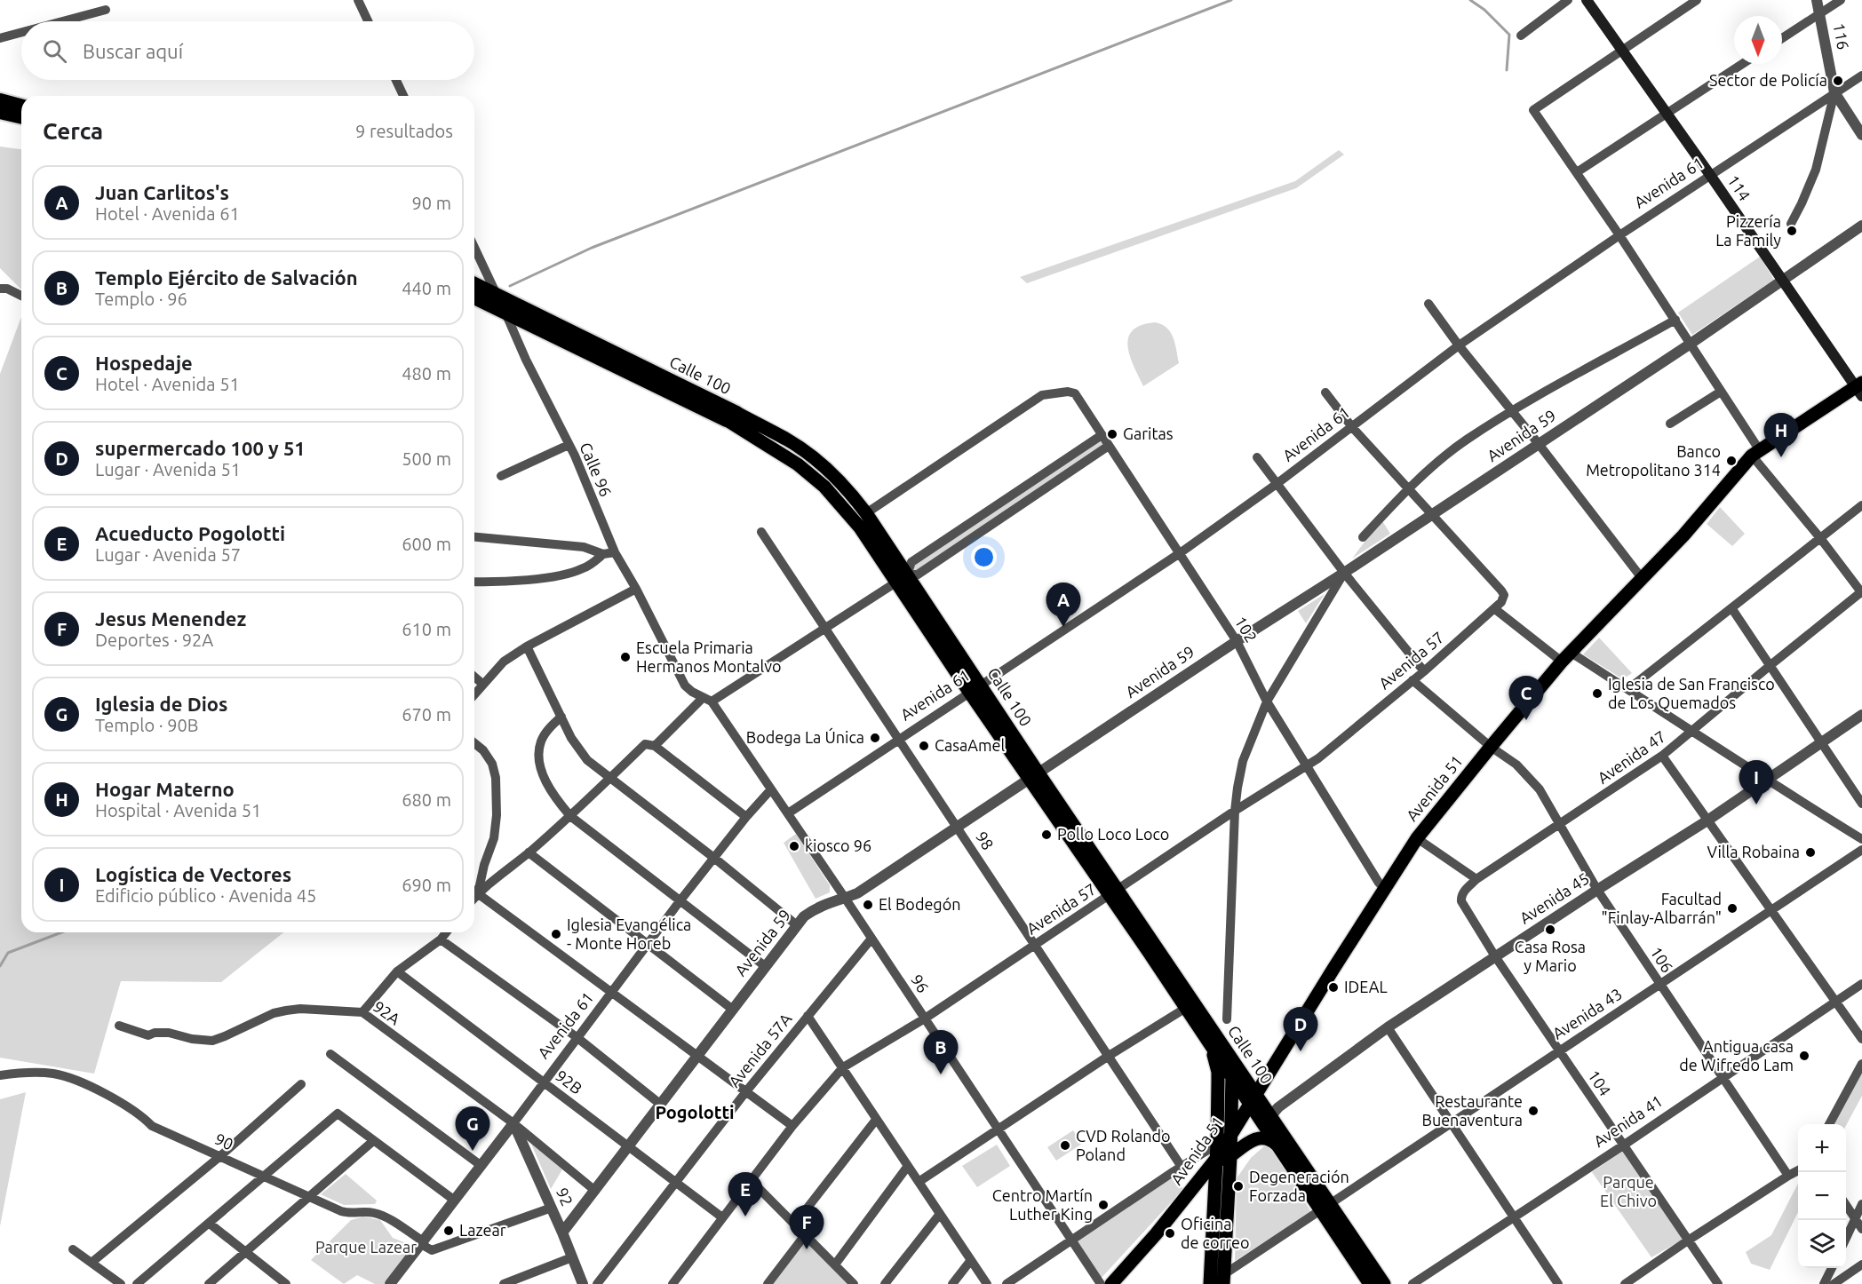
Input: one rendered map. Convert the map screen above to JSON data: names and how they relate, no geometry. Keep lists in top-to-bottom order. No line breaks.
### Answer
{"streets":{"highway":["Calle 100"],"main road":["114","Avenida 51"],"street":["116","Avenida 61","Avenida 59","Calle 96","102","Avenida 57","Avenida 47","98","Avenida 45","106","96","92A","Avenida 43","Avenida 57A","92B","104","Avenida 41","90","92"]},"crossings":[["116","Avenida 61"],["Avenida 61","114"],["Avenida 61","Calle 100"],["Avenida 61","102"],["Avenida 61","98"],["Avenida 61","96"],["Avenida 61","92A"],["Avenida 61","92B"],["Avenida 61","90"],["Avenida 61","92"],["114","Avenida 59"],["114","Avenida 51"],["Calle 100","Avenida 59"],["Calle 100","Calle 96"],["Calle 100","102"],["Calle 100","Avenida 57"],["Calle 100","Avenida 51"],["Calle 100","Avenida 45"],["Calle 100","Avenida 43"],["Avenida 59","102"],["Avenida 59","Avenida 57"],["Avenida 59","98"],["Avenida 59","96"],["Avenida 59","92A"],["Avenida 59","92B"],["Avenida 59","92"],["Calle 96","96"],["102","Avenida 57"],["102","Avenida 51"],["Avenida 57","98"],["Avenida 57","106"],["Avenida 57","96"],["Avenida 57","92B"],["Avenida 47","106"],["Avenida 47","104"],["Avenida 51","106"],["Avenida 45","106"],["Avenida 45","104"],["106","Avenida 43"],["106","Avenida 41"],["96","Avenida 57A"],["92A","92"],["Avenida 43","104"],["Avenida 57A","92B"],["104","Avenida 41"],["90","92"]],"districts":["Pogolotti"],"parks":["Parque El Chivo","Parque Lazear"],"places":["Sector de Policía","Pizzería La Family","Garitas","Banco Metropolitano 314","Escuela Primaria Hermanos Montalvo","Iglesia de San Francisco de Los Quemados","Bodega La Única","CasaAmel","Pollo Loco Loco","kiosco 96","Villa Robaina","El Bodegón","Facultad \"Finlay-Albarrán\"","Casa Rosa y Mario","Iglesia Evangélica - Monte Horeb","IDEAL","Antigua casa de Wifredo Lam","Restaurante Buenaventura","CVD Rolando Poland","Degeneración Forzada","Centro Martín Luther King","Lazear","Oficina de correo"],"north":"bottom","page":{"search":"Buscar aquí","heading":["Cerca","9 resultados"],"list":[{"mark":"A","name":"Juan Carlitos's","note":"Hotel · Avenida 61","value":"90 m"},{"mark":"B","name":"Templo Ejército de Salvación","note":"Templo · 96","value":"440 m"},{"mark":"C","name":"Hospedaje","note":"Hotel · Avenida 51","value":"480 m"},{"mark":"D","name":"supermercado 100 y 51","note":"Lugar · Avenida 51","value":"500 m"},{"mark":"E","name":"Acueducto Pogolotti","note":"Lugar · Avenida 57","value":"600 m"},{"mark":"F","name":"Jesus Menendez","note":"Deportes · 92A","value":"610 m"},{"mark":"G","name":"Iglesia de Dios","note":"Templo · 90B","value":"670 m"},{"mark":"H","name":"Hogar Materno","note":"Hospital · Avenida 51","value":"680 m"},{"mark":"I","name":"Logística de Vectores","note":"Edificio público · Avenida 45","value":"690 m"}],"pins":["H","A","C","I","D","B","G","E","F"],"map_buttons":["+","−"]}}
